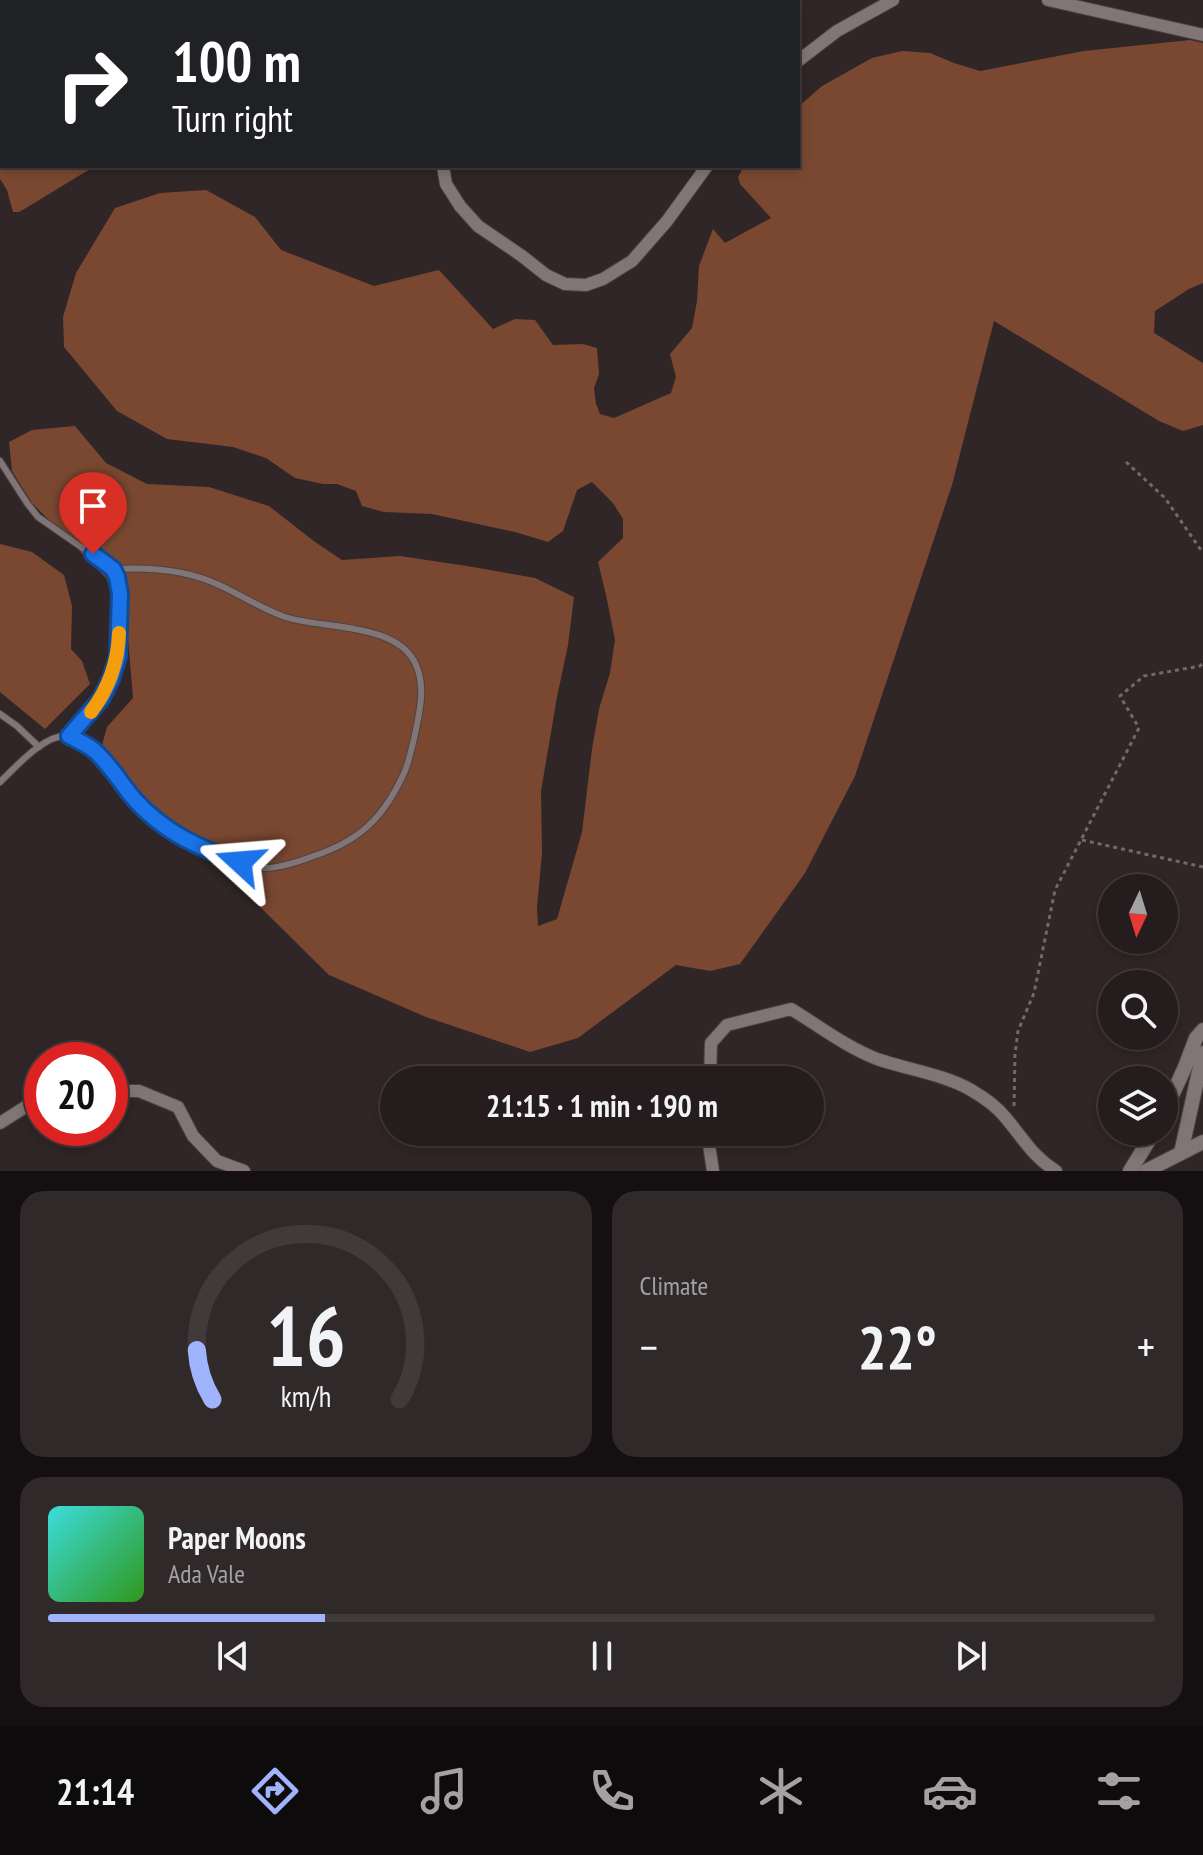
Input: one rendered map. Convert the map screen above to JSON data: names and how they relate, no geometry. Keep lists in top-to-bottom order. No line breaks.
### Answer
{"north":"bottom","page":{"turn":["100 m","Turn right"],"limit":"20","trip":"21:15 · 1 min · 190 m","tile":"Climate","heat":["−","22°","+"],"song":["Paper Moons","Ada Vale"],"tabs":"21:14","gauge":["16","km/h"]}}
